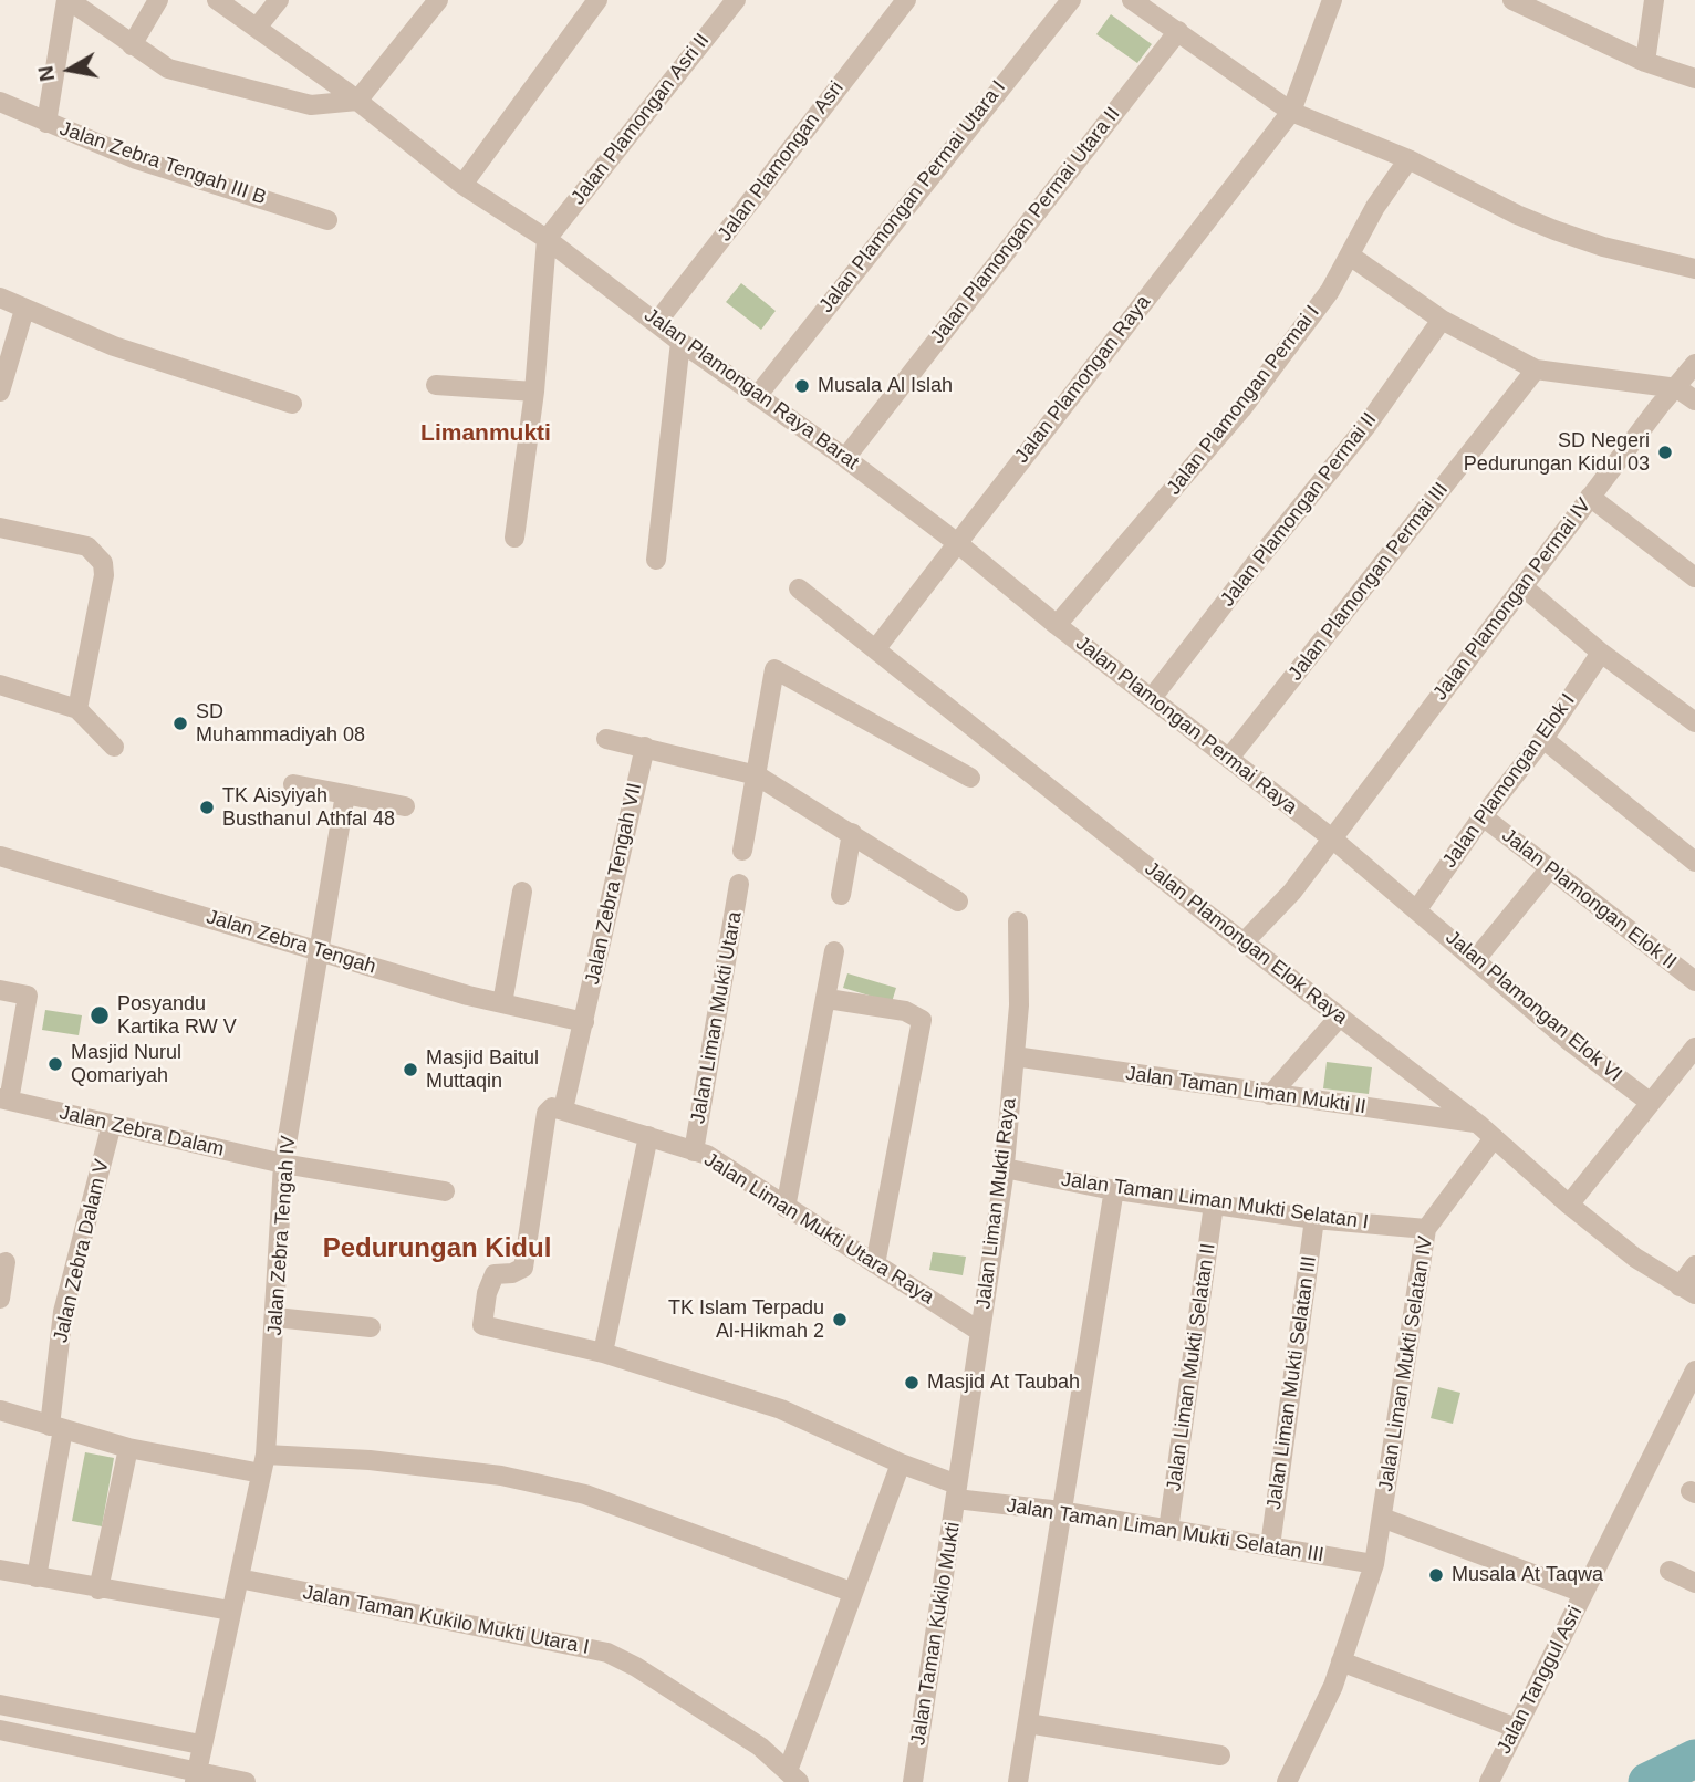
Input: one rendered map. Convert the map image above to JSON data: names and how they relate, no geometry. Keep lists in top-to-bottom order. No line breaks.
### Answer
{"streets":{"street":["Jalan Plamongan Asri II","Jalan Plamongan Asri","Jalan Zebra Tengah III B","Jalan Plamongan Permai Utara I","Jalan Plamongan Permai Utara II","Jalan Plamongan Raya","Jalan Plamongan Raya Barat","Jalan Plamongan Permai I","Jalan Plamongan Permai II","Jalan Plamongan Permai III","Jalan Plamongan Permai IV","Jalan Plamongan Permai Raya","Jalan Plamongan Elok I","Jalan Zebra Tengah VII","Jalan Plamongan Elok II","Jalan Zebra Tengah","Jalan Plamongan Elok Raya","Jalan Plamongan Elok VI","Jalan Liman Mukti Utara","Jalan Taman Liman Mukti II","Jalan Zebra Dalam","Jalan Taman Liman Mukti Selatan I","Jalan Liman Mukti Raya","Jalan Liman Mukti Utara Raya","Jalan Zebra Tengah IV","Jalan Zebra Dalam V","Jalan Liman Mukti Selatan IV","Jalan Liman Mukti Selatan II","Jalan Liman Mukti Selatan III","Jalan Taman Liman Mukti Selatan III","Jalan Taman Kukilo Mukti Utara I","Jalan Taman Kukilo Mukti","Jalan Tanggul Asri"]},"crossings":[["Jalan Plamongan Asri II","Jalan Plamongan Raya Barat"],["Jalan Plamongan Asri","Jalan Plamongan Raya Barat"],["Jalan Plamongan Permai Utara I","Jalan Plamongan Raya Barat"],["Jalan Plamongan Permai Utara II","Jalan Plamongan Raya Barat"],["Jalan Plamongan Raya","Jalan Plamongan Raya Barat"],["Jalan Plamongan Raya","Jalan Plamongan Permai Raya"],["Jalan Plamongan Raya","Jalan Plamongan Elok Raya"],["Jalan Plamongan Raya Barat","Jalan Plamongan Permai Raya"],["Jalan Plamongan Permai I","Jalan Plamongan Permai Raya"],["Jalan Plamongan Permai II","Jalan Plamongan Permai Raya"],["Jalan Plamongan Permai III","Jalan Plamongan Permai Raya"],["Jalan Plamongan Permai IV","Jalan Plamongan Permai Raya"],["Jalan Plamongan Permai IV","Jalan Plamongan Elok Raya"],["Jalan Plamongan Permai Raya","Jalan Plamongan Elok I"],["Jalan Plamongan Permai Raya","Jalan Plamongan Elok VI"],["Jalan Plamongan Elok I","Jalan Plamongan Elok II"],["Jalan Plamongan Elok I","Jalan Plamongan Elok VI"],["Jalan Zebra Tengah VII","Jalan Zebra Tengah"],["Jalan Zebra Tengah VII","Jalan Liman Mukti Utara Raya"],["Jalan Zebra Tengah VII","Jalan Taman Liman Mukti Selatan III"],["Jalan Zebra Tengah","Jalan Zebra Tengah IV"],["Jalan Plamongan Elok Raya","Jalan Taman Liman Mukti II"],["Jalan Plamongan Elok Raya","Jalan Liman Mukti Selatan IV"],["Jalan Liman Mukti Utara","Jalan Liman Mukti Utara Raya"],["Jalan Taman Liman Mukti II","Jalan Liman Mukti Raya"],["Jalan Zebra Dalam","Jalan Zebra Tengah IV"],["Jalan Zebra Dalam","Jalan Zebra Dalam V"],["Jalan Taman Liman Mukti Selatan I","Jalan Liman Mukti Raya"],["Jalan Taman Liman Mukti Selatan I","Jalan Liman Mukti Selatan IV"],["Jalan Taman Liman Mukti Selatan I","Jalan Liman Mukti Selatan II"],["Jalan Taman Liman Mukti Selatan I","Jalan Liman Mukti Selatan III"],["Jalan Liman Mukti Raya","Jalan Liman Mukti Utara Raya"],["Jalan Liman Mukti Raya","Jalan Taman Liman Mukti Selatan III"],["Jalan Liman Mukti Raya","Jalan Taman Kukilo Mukti"],["Jalan Liman Mukti Utara Raya","Jalan Taman Liman Mukti Selatan III"],["Jalan Zebra Tengah IV","Jalan Taman Kukilo Mukti Utara I"],["Jalan Liman Mukti Selatan IV","Jalan Taman Liman Mukti Selatan III"],["Jalan Liman Mukti Selatan II","Jalan Taman Liman Mukti Selatan III"],["Jalan Liman Mukti Selatan III","Jalan Taman Liman Mukti Selatan III"],["Jalan Taman Liman Mukti Selatan III","Jalan Taman Kukilo Mukti"]],"districts":["Limanmukti","Pedurungan Kidul"],"places":["Musala Al Islah","SD Negeri Pedurungan Kidul 03","SD Muhammadiyah 08","TK Aisyiyah Busthanul Athfal 48","Posyandu Kartika RW V","Masjid Nurul Qomariyah","Masjid Baitul Muttaqin","TK Islam Terpadu Al-Hikmah 2","Masjid At Taubah","Musala At Taqwa"],"north":"left"}
